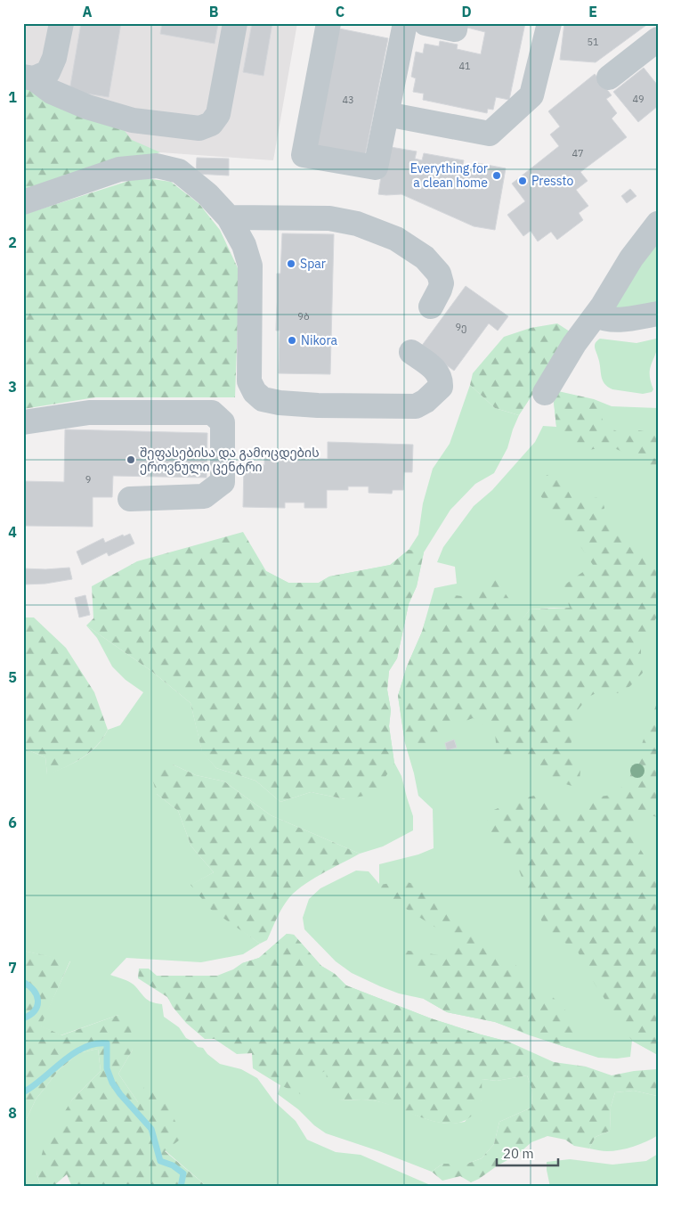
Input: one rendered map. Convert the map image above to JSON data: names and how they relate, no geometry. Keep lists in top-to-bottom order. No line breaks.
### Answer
{"places":["Everything for a clean home","Pressto","Spar","Nikora","შეფასებისა და გამოცდების ეროვნული ცენტრი"],"house_numbers":["51","41","49","43","47","9ბ","9ე","9"],"scale_bar":"20 m","grid":{"columns":["A","B","C","D","E"],"rows":["1","2","3","4","5","6","7","8"]}}
